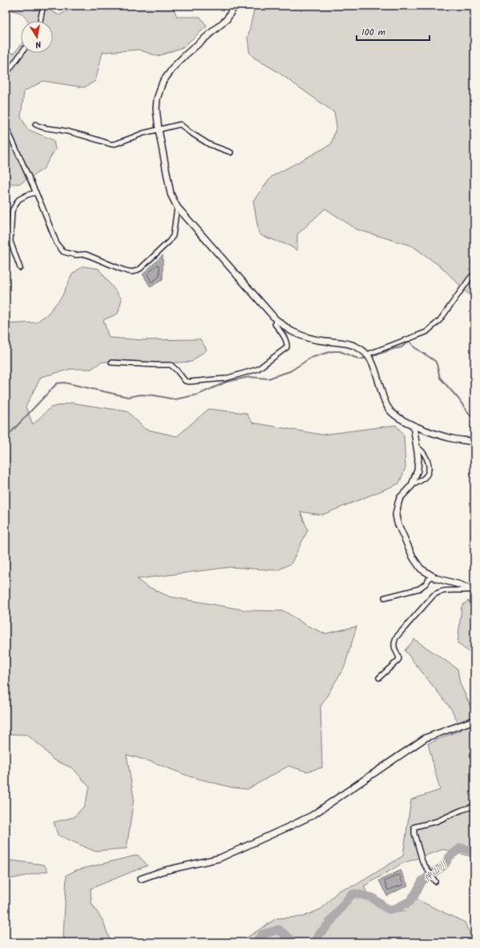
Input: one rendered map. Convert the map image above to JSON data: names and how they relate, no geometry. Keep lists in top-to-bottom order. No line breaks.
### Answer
{"water":["仲山川"],"scale_bar":"100 m","north":"bottom"}
